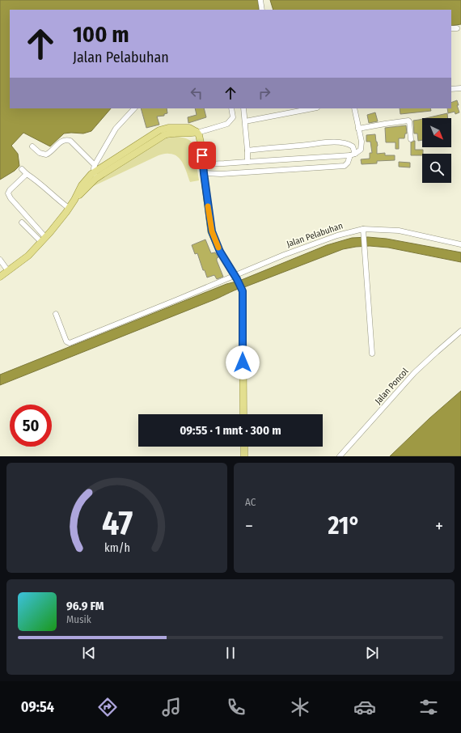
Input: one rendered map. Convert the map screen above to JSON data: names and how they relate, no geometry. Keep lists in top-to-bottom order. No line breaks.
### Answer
{"streets":{"street":["Jalan Pelabuhan","Jalan Poncol"]},"north":"bottom right","page":{"turn":["100 m","Jalan Pelabuhan"],"limit":"50","trip":"09:55 · 1 mnt · 300 m","tile":"AC","heat":["−","21°","+"],"song":["96.9 FM","Musik"],"tabs":"09:54","gauge":["47","km/h"]}}
